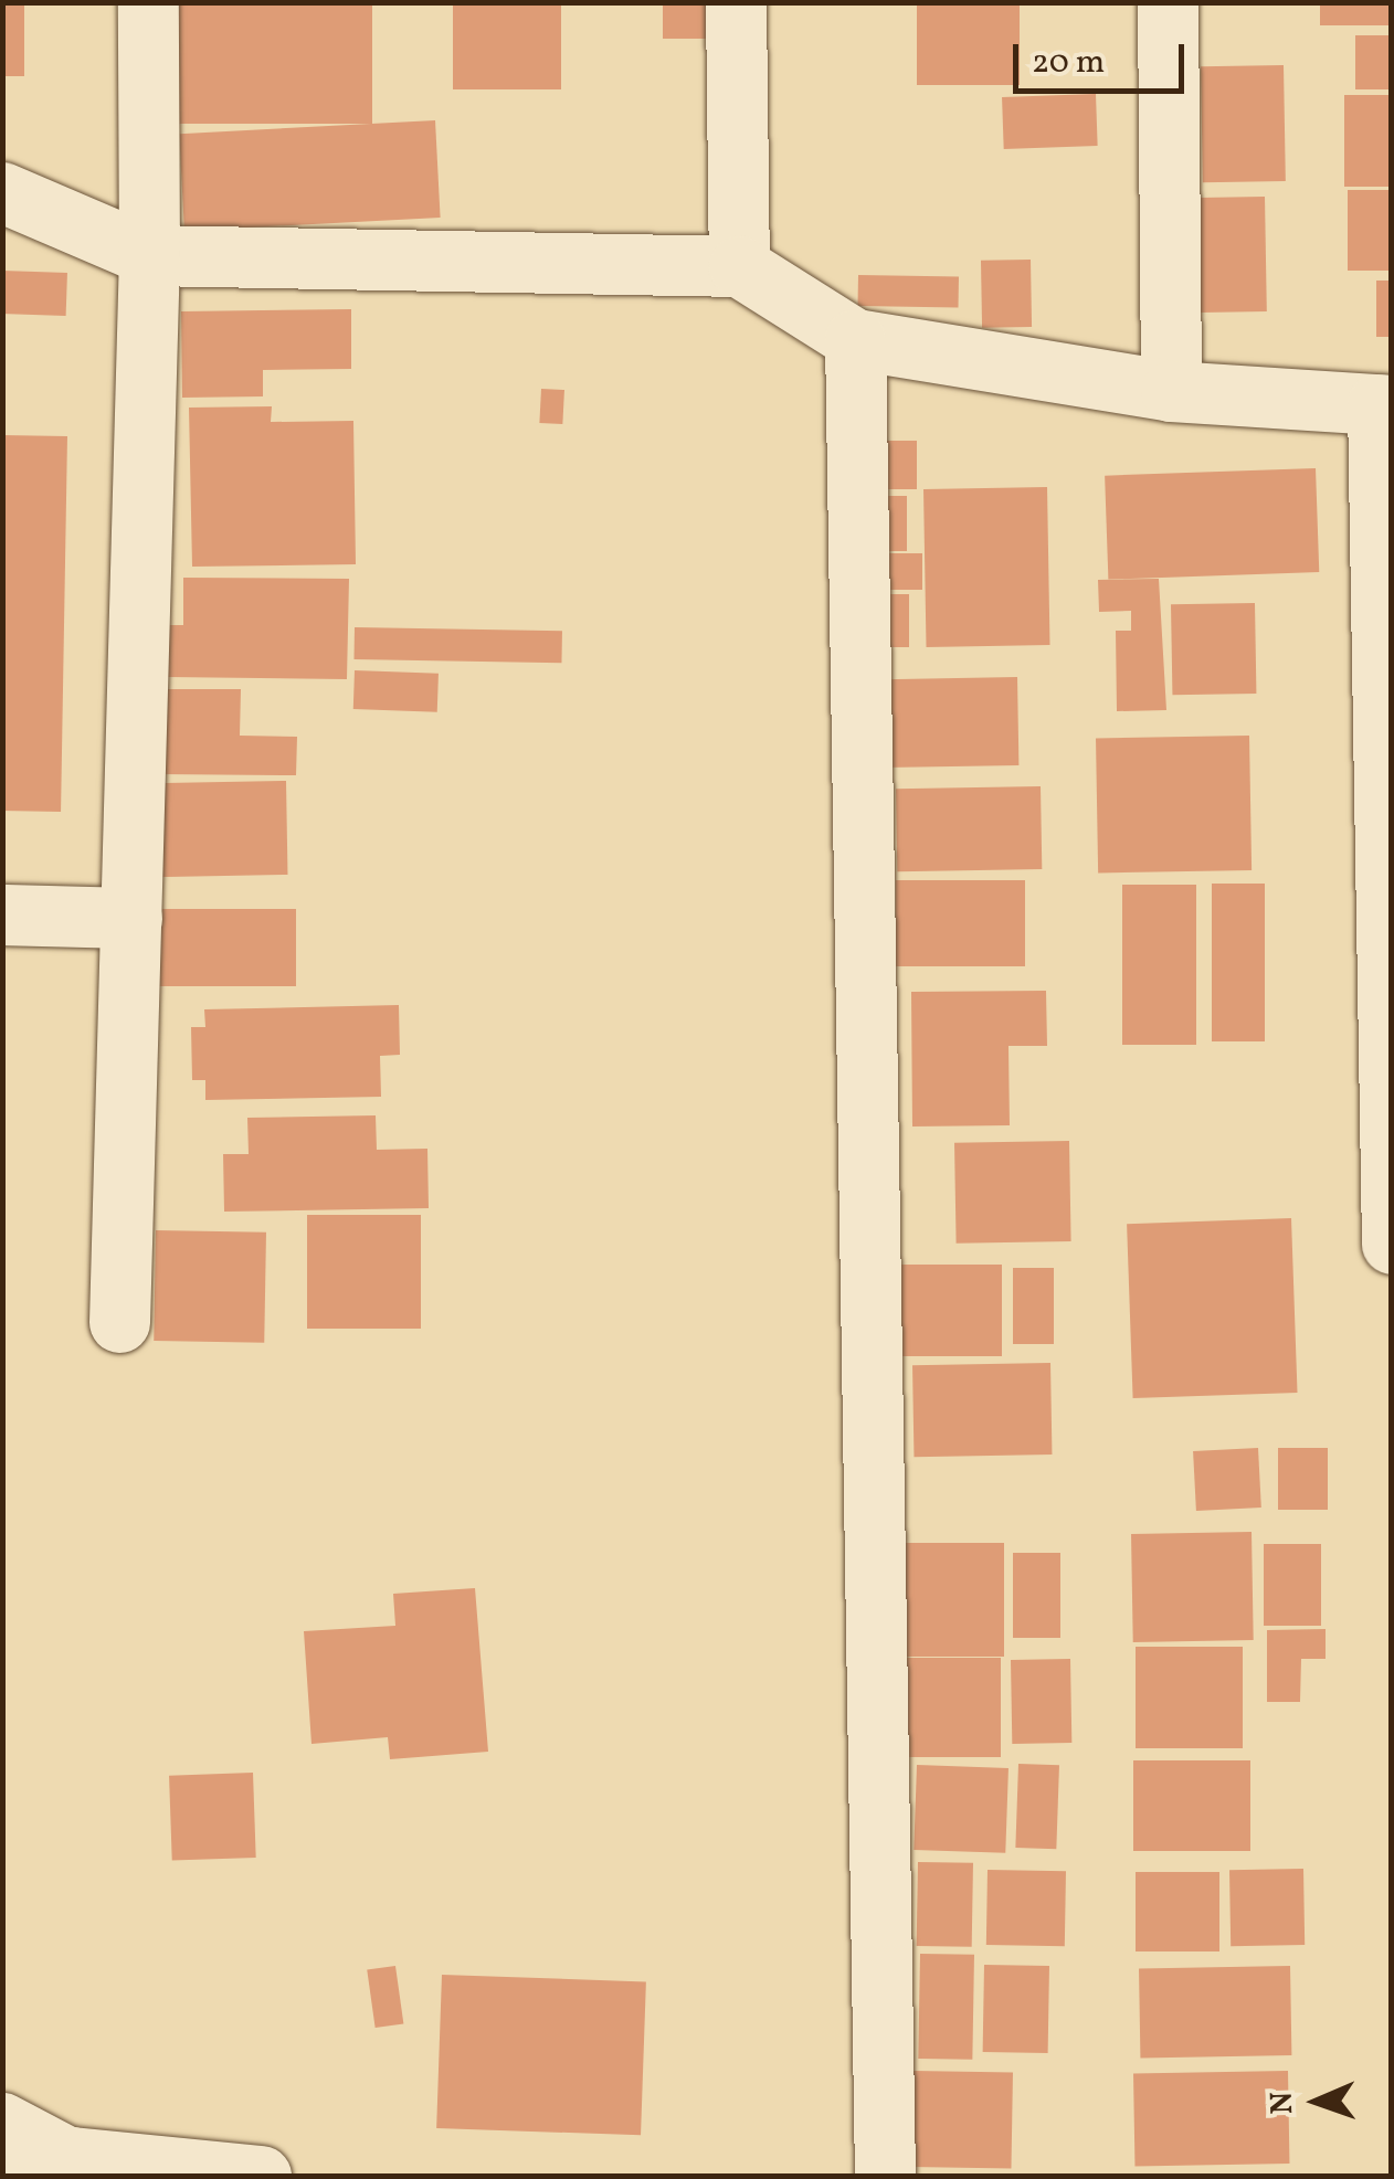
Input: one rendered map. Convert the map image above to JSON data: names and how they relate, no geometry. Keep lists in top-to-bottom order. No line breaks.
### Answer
{"scale_bar":"20 m","north":"left"}
